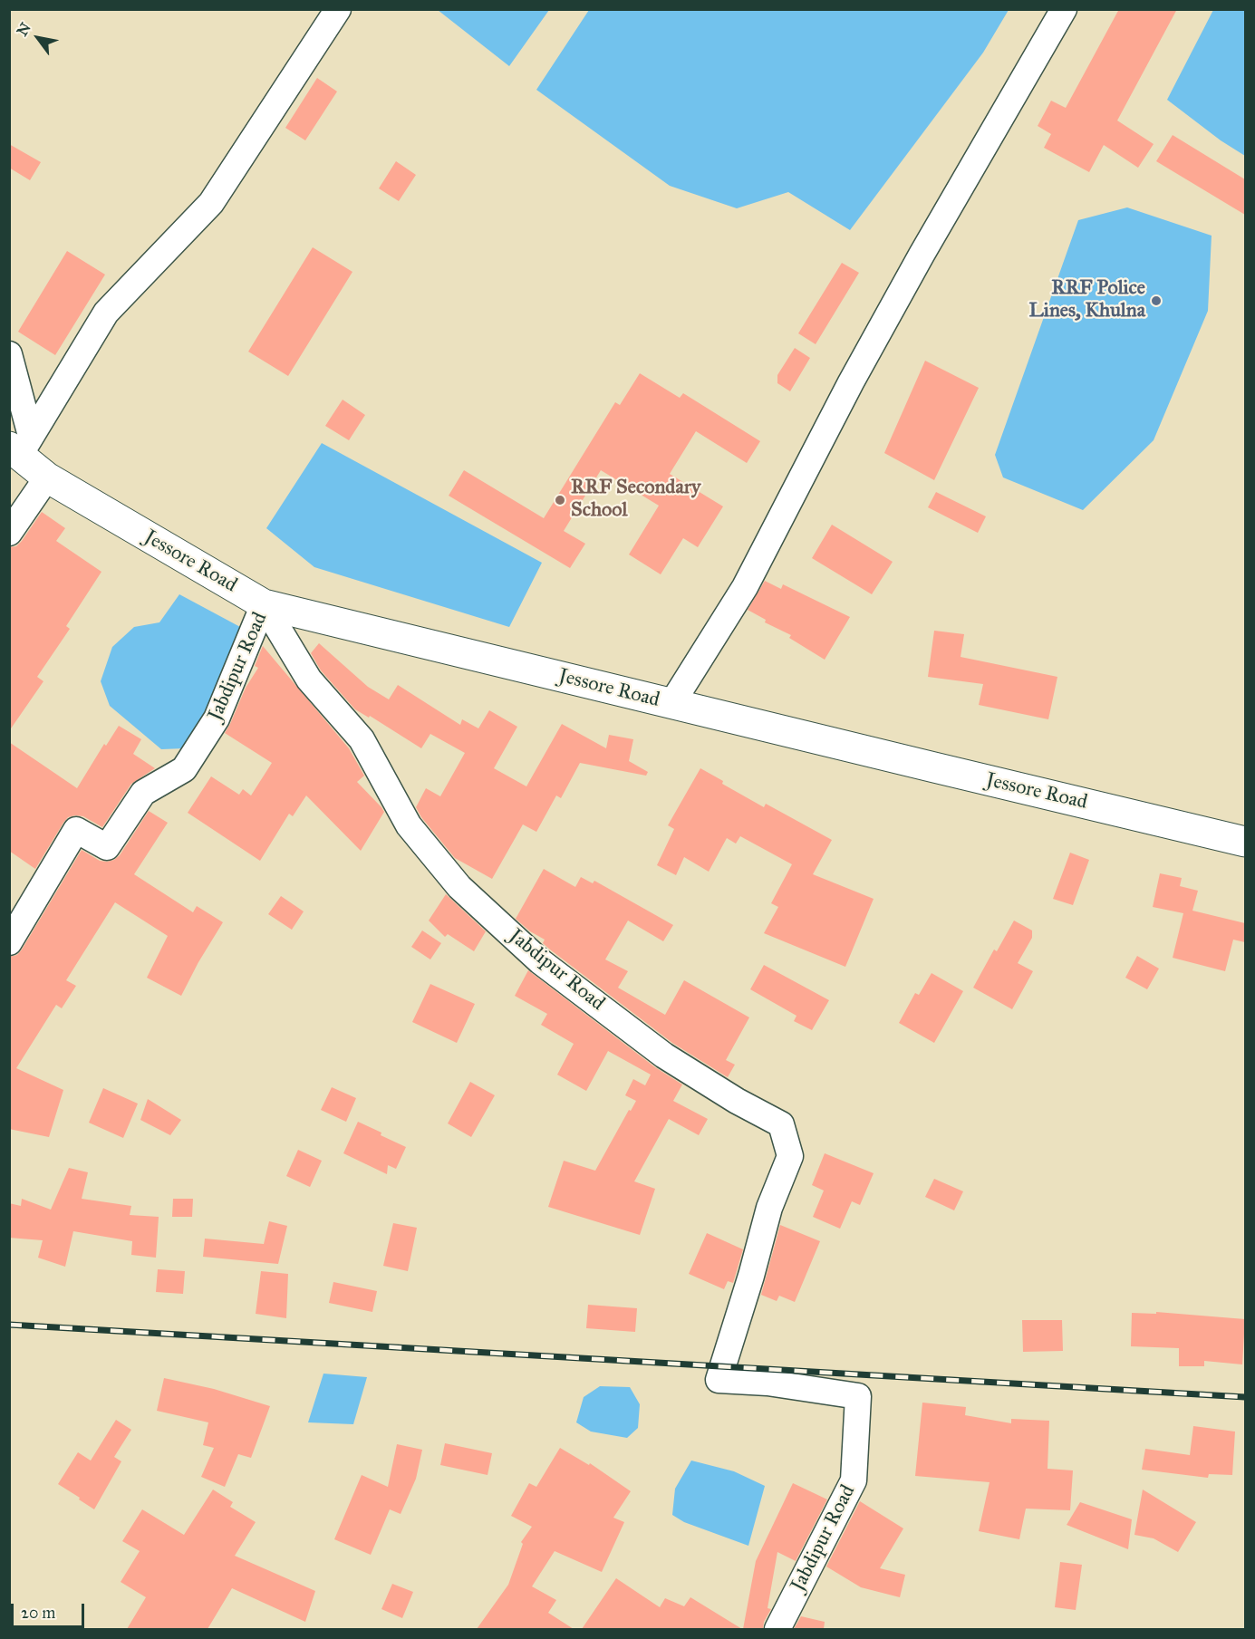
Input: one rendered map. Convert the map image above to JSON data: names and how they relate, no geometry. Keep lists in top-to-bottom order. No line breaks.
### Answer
{"streets":{"highway":["Jessore Road"],"street":["Jabdipur Road"]},"crossings":[["Jessore Road","Jabdipur Road"]],"places":["RRF Police Lines, Khulna","RRF Secondary School"],"scale_bar":"20 m","north":"top left"}
